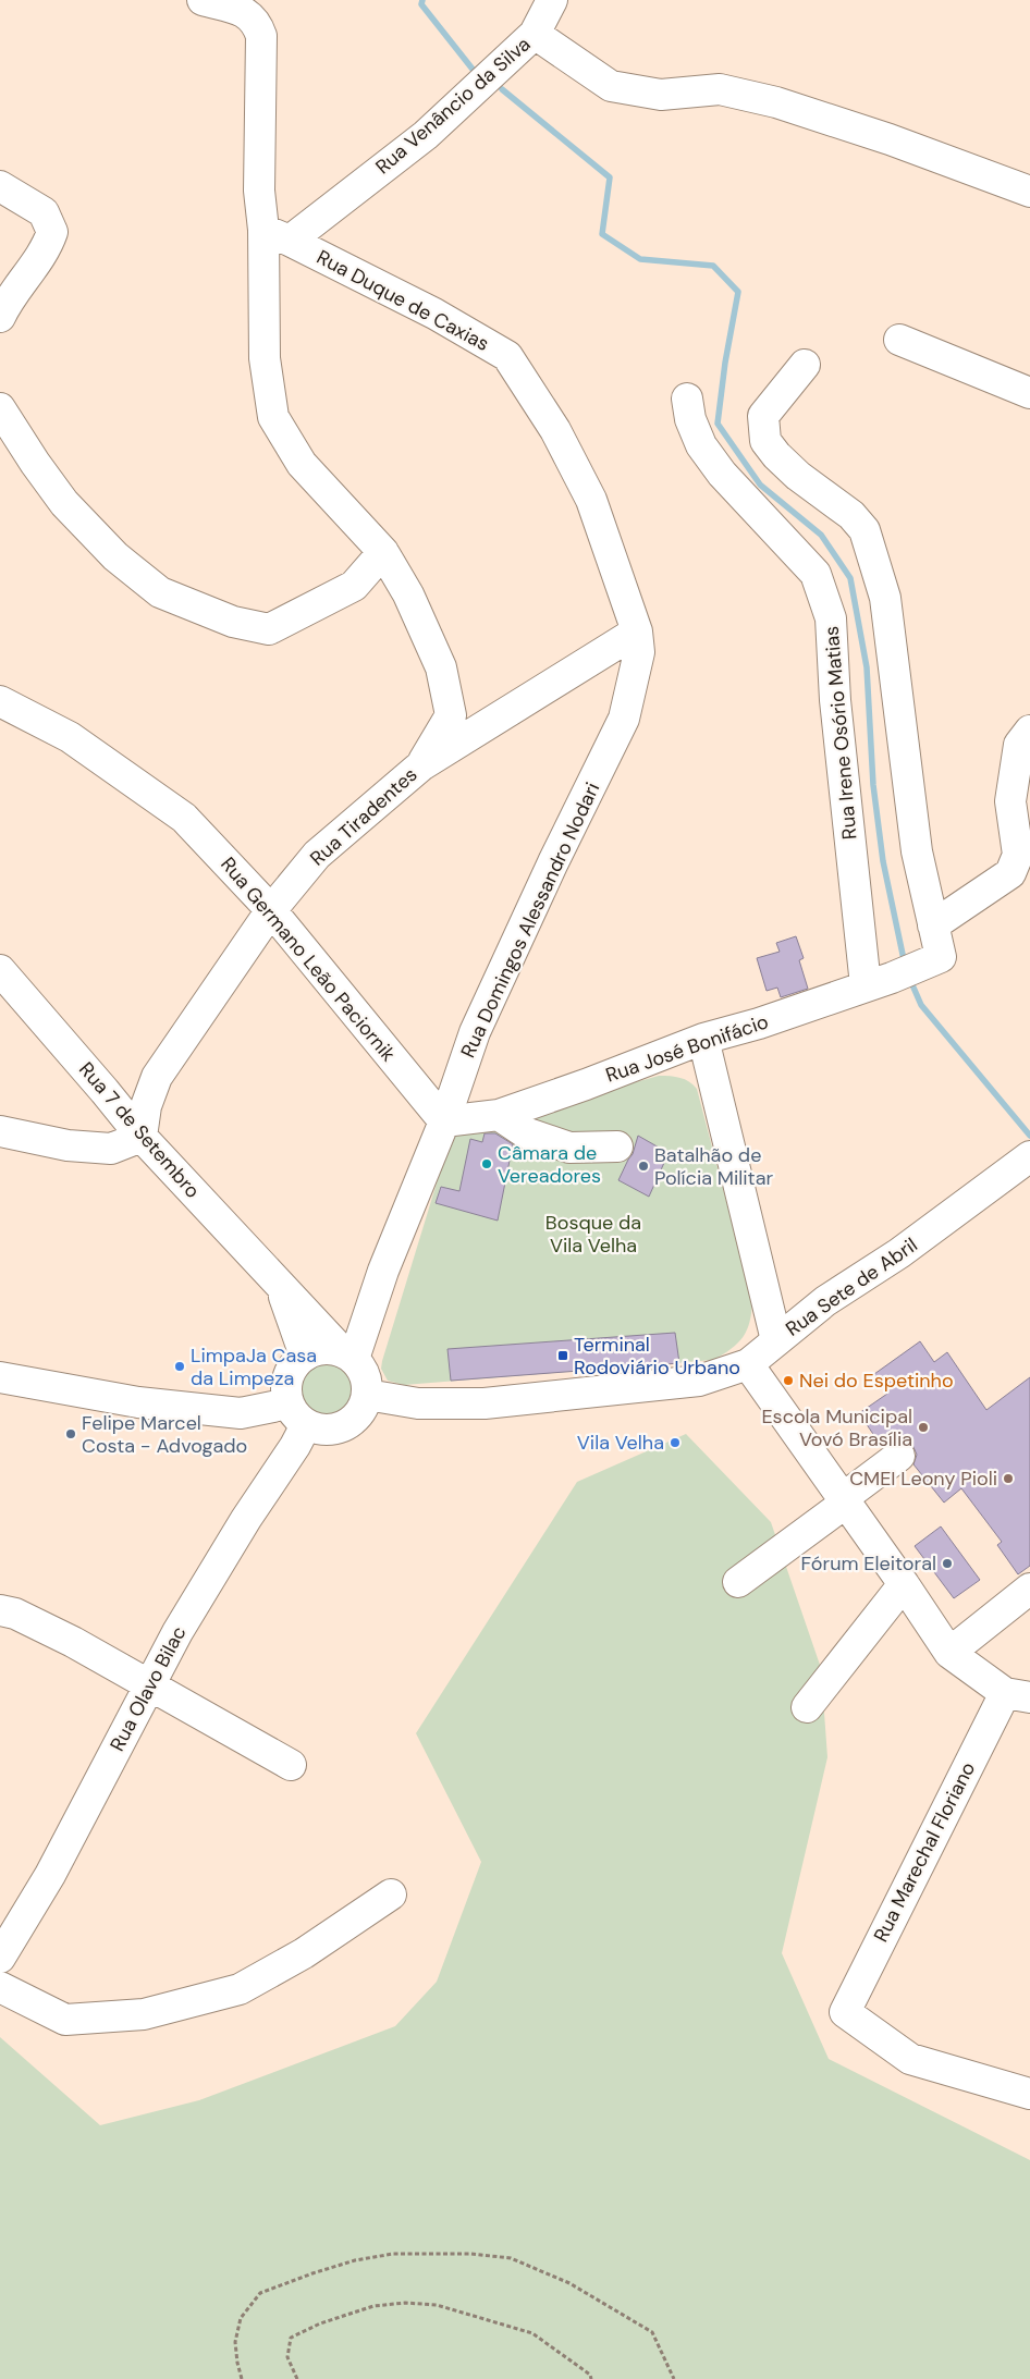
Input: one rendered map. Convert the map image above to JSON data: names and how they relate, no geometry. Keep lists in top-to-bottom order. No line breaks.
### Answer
{"streets":{"street":["Rua Venâncio da Silva","Rua Duque de Caxias","Rua Irene Osório Matias","Rua Tiradentes","Rua Domingos Alessandro Nodari","Rua Germano Leão Paciornik","Rua José Bonifácio","Rua 7 de Setembro","Rua Sete de Abril","Rua Olavo Bilac","Rua Marechal Floriano"]},"crossings":[["Rua Venâncio da Silva","Rua Duque de Caxias"],["Rua Duque de Caxias","Rua Tiradentes"],["Rua Duque de Caxias","Rua Domingos Alessandro Nodari"],["Rua Irene Osório Matias","Rua José Bonifácio"],["Rua Tiradentes","Rua Domingos Alessandro Nodari"],["Rua Tiradentes","Rua Germano Leão Paciornik"],["Rua Tiradentes","Rua 7 de Setembro"],["Rua Domingos Alessandro Nodari","Rua Germano Leão Paciornik"],["Rua Domingos Alessandro Nodari","Rua José Bonifácio"],["Rua Domingos Alessandro Nodari","Rua 7 de Setembro"],["Rua Domingos Alessandro Nodari","Rua Sete de Abril"],["Rua Domingos Alessandro Nodari","Rua Olavo Bilac"],["Rua Germano Leão Paciornik","Rua José Bonifácio"],["Rua 7 de Setembro","Rua Sete de Abril"],["Rua 7 de Setembro","Rua Olavo Bilac"],["Rua Sete de Abril","Rua Olavo Bilac"]],"parks":["Bosque da Vila Velha"],"places":{"other":["Câmara de Vereadores","Batalhão de Polícia Militar","LimpaJa Casa da Limpeza","Nei do Espetinho","Escola Municipal Vovó Brasília","Felipe Marcel Costa - Advogado","Vila Velha","CMEI Leony Pioli","Fórum Eleitoral"],"transit":["Terminal Rodoviário Urbano"]}}
